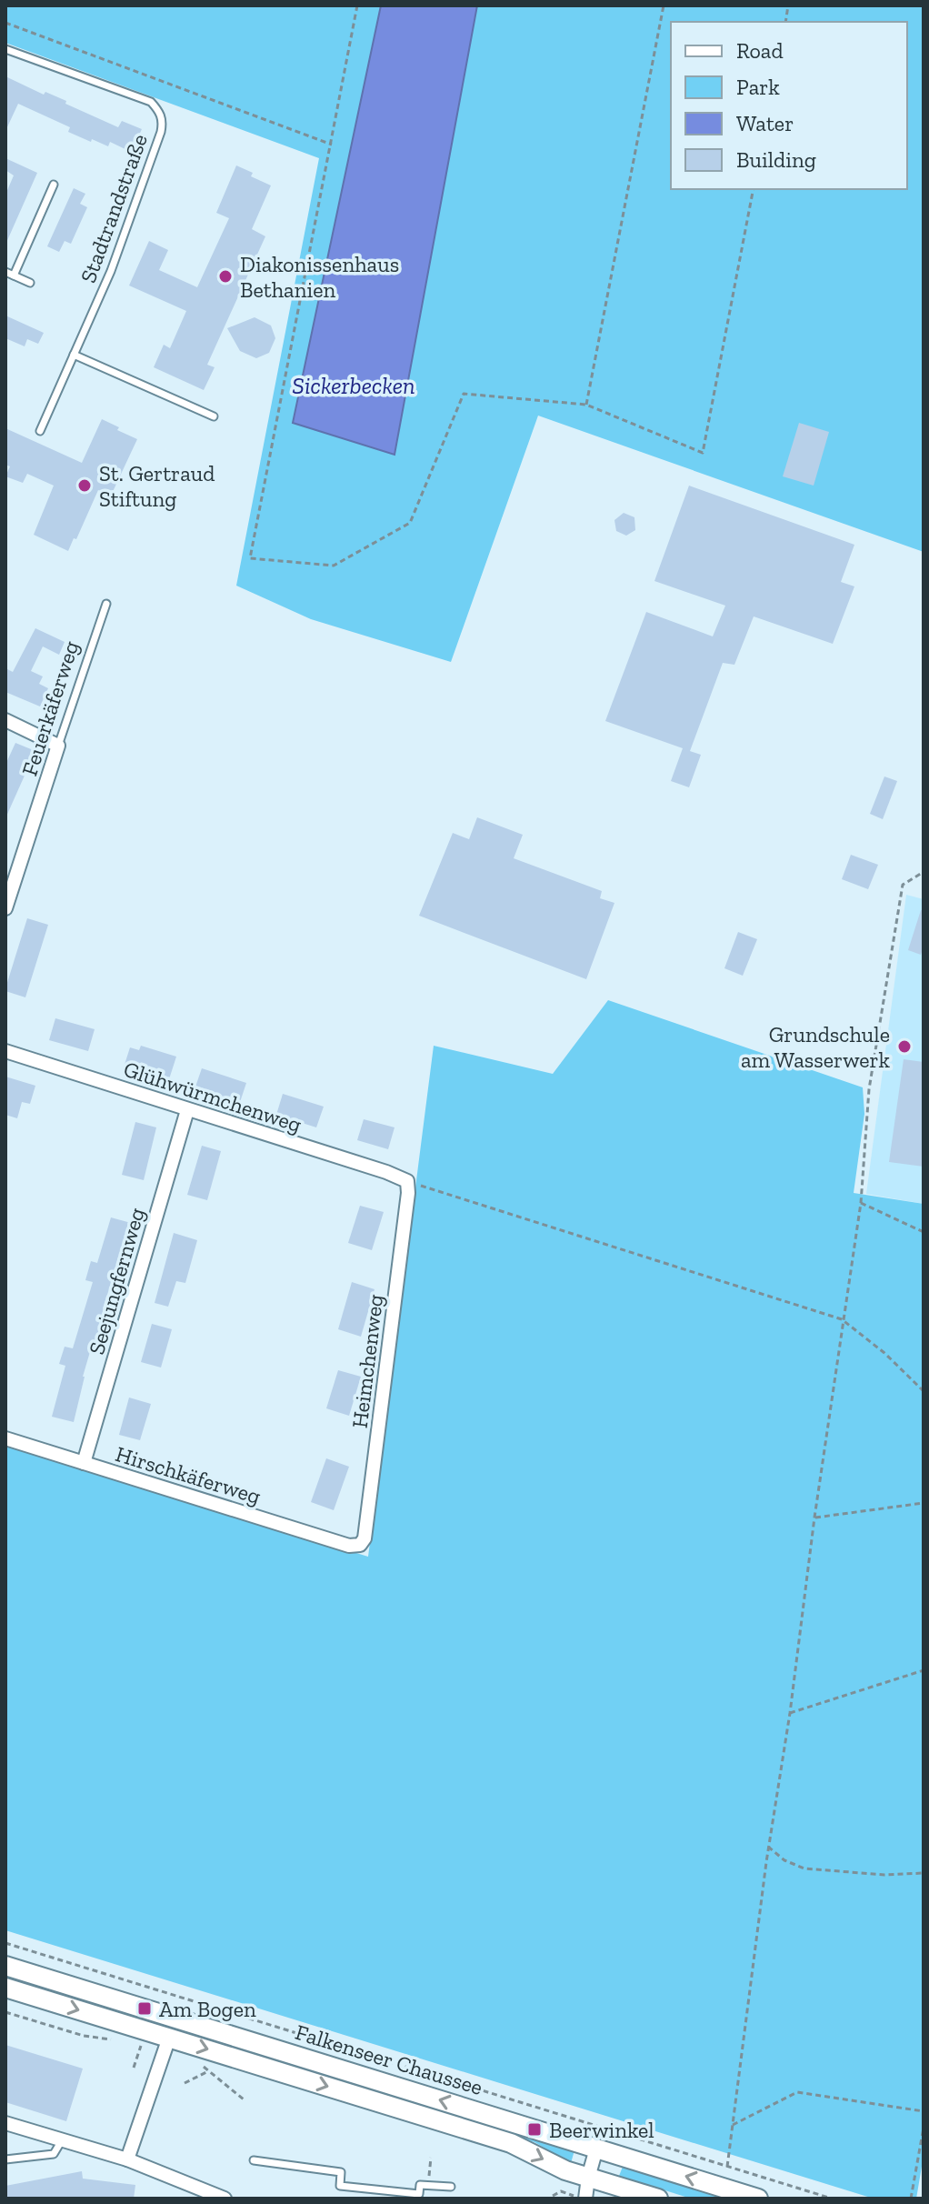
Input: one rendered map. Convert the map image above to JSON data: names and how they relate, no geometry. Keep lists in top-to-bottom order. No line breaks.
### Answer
{"streets":{"main road":["Falkenseer Chaussee"],"street":["Feuerkäferweg","Glühwürmchenweg","Seejungfernweg","Heimchenweg","Hirschkäferweg"],"lane":["Stadtrandstraße"]},"crossings":[["Glühwürmchenweg","Seejungfernweg"],["Glühwürmchenweg","Heimchenweg"],["Seejungfernweg","Hirschkäferweg"],["Heimchenweg","Hirschkäferweg"]],"water":["Sickerbecken"],"places":{"other":["Diakonissenhaus Bethanien","St. Gertraud Stiftung","Grundschule am Wasserwerk"],"transit":["Am Bogen","Beerwinkel"]},"legend":["Road","Park","Water","Building"]}
